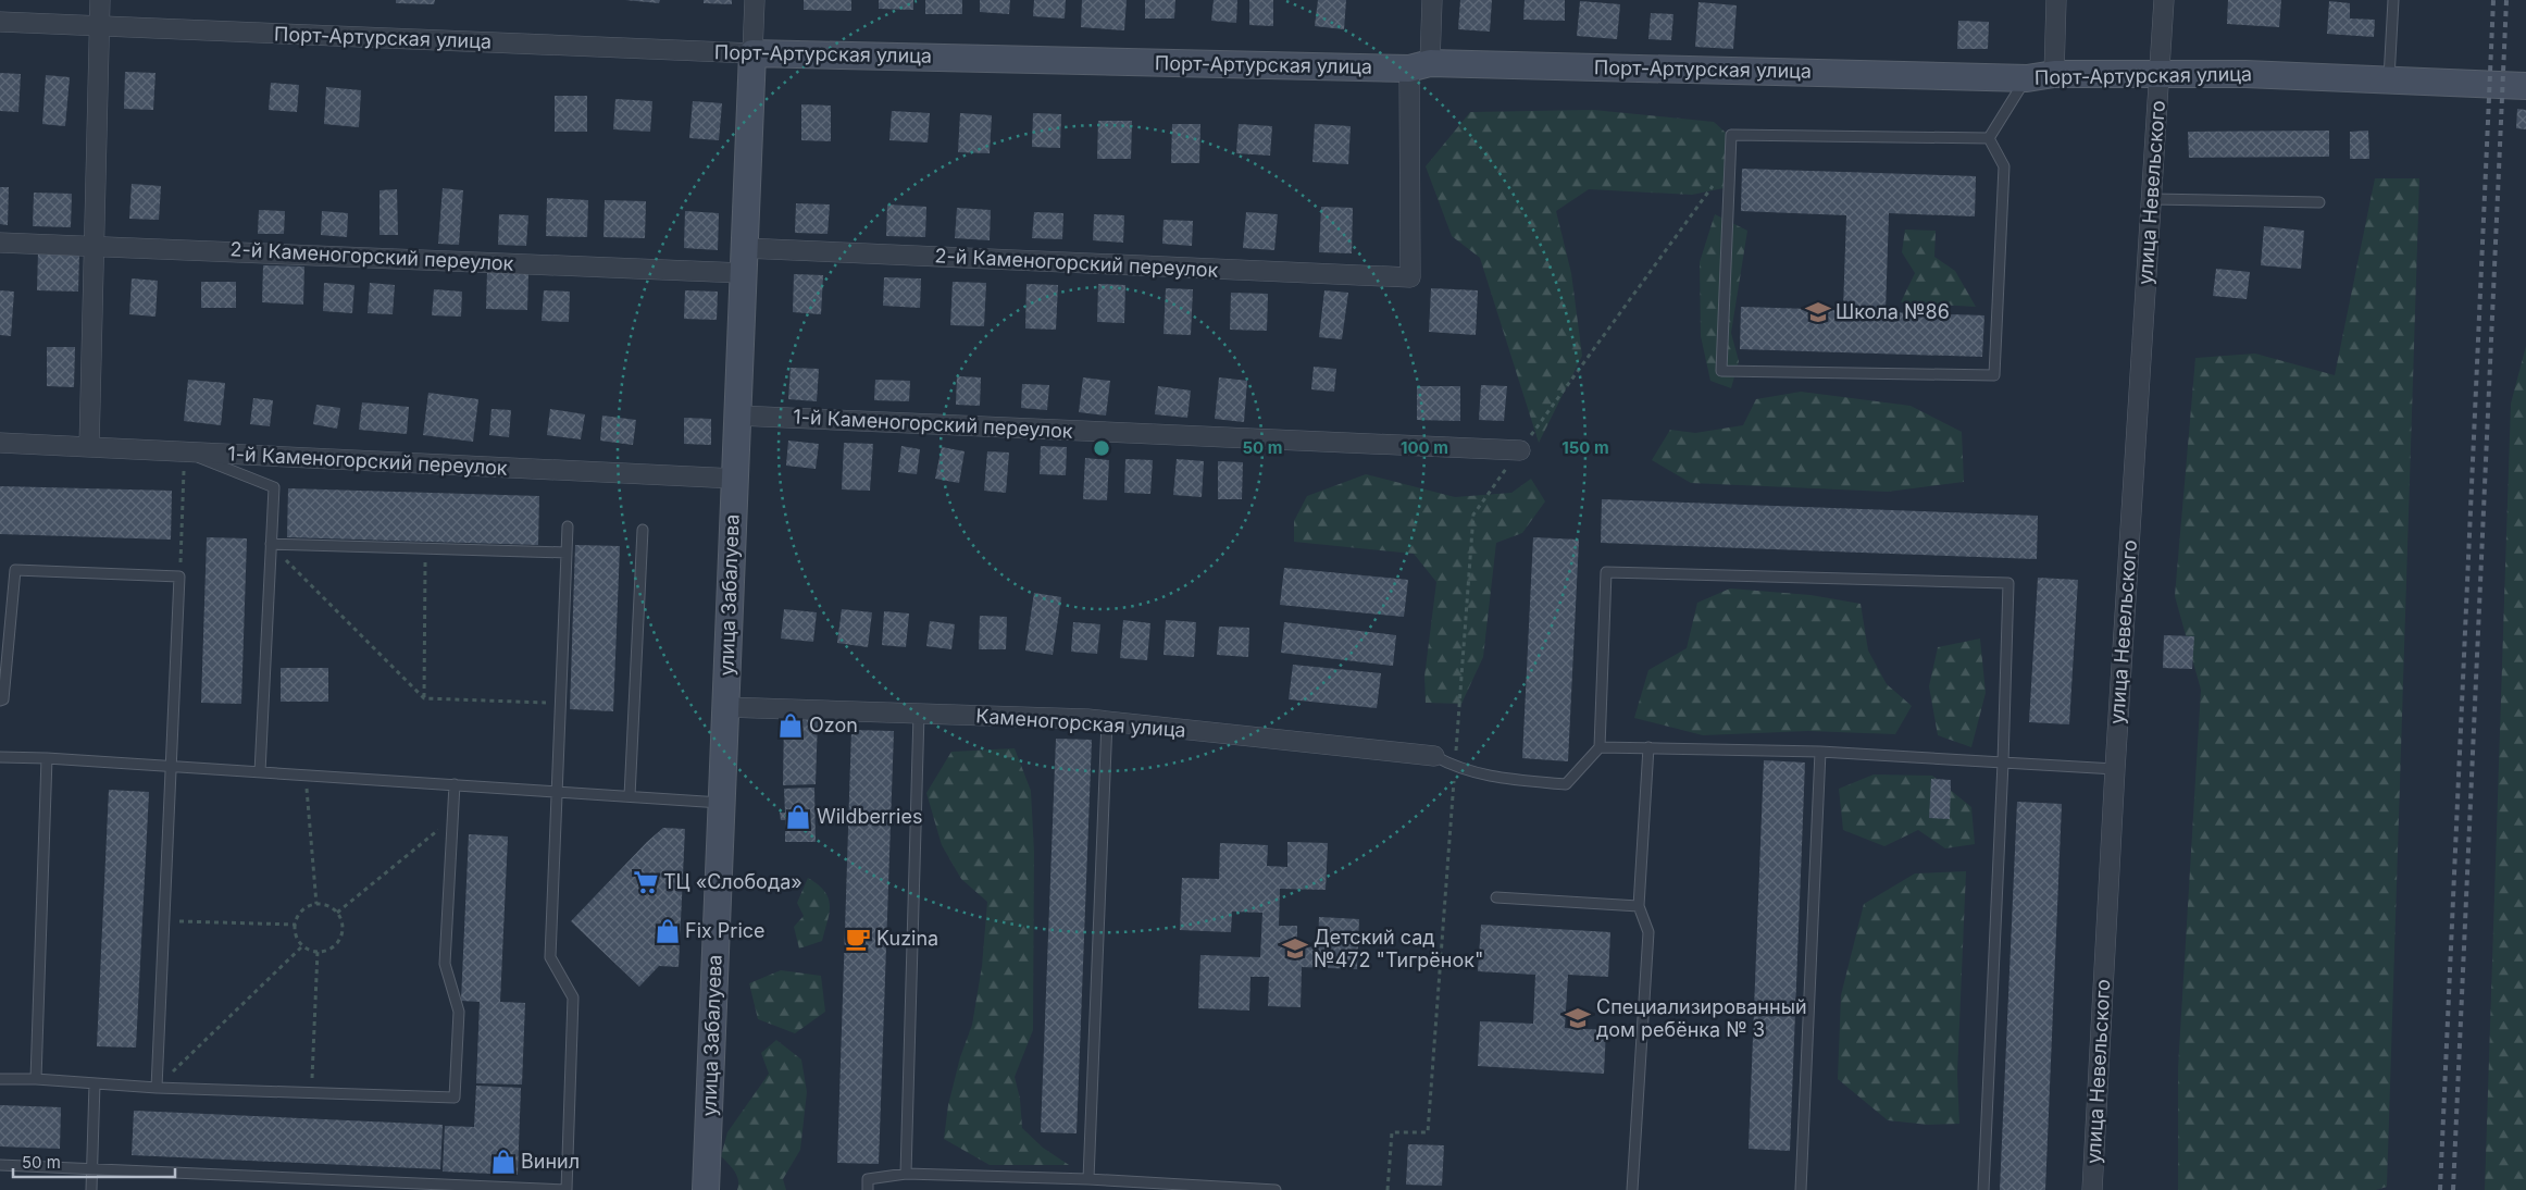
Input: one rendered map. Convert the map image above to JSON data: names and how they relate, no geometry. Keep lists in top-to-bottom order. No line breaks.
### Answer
{"streets":{"street":["Порт-Артурская улица","улица Невельского","2-й Каменогорский переулок","1-й Каменогорский переулок","улица Забалуева","Каменогорская улица"]},"crossings":[["Порт-Артурская улица","улица Невельского"],["Порт-Артурская улица","2-й Каменогорский переулок"],["Порт-Артурская улица","улица Забалуева"],["2-й Каменогорский переулок","улица Забалуева"],["1-й Каменогорский переулок","улица Забалуева"],["улица Забалуева","Каменогорская улица"]],"places":{"school or university":["Школа №86","Детский сад №472 \"Тигрёнок\"","Специализированный дом ребёнка № 3"],"shop":["Ozon","Wildberries","Fix Price","Винил"],"supermarket":["ТЦ «Слобода»"],"cafe":["Kuzina"]},"scale_bar":"50 m","rings":["50 m","100 m","150 m"]}
